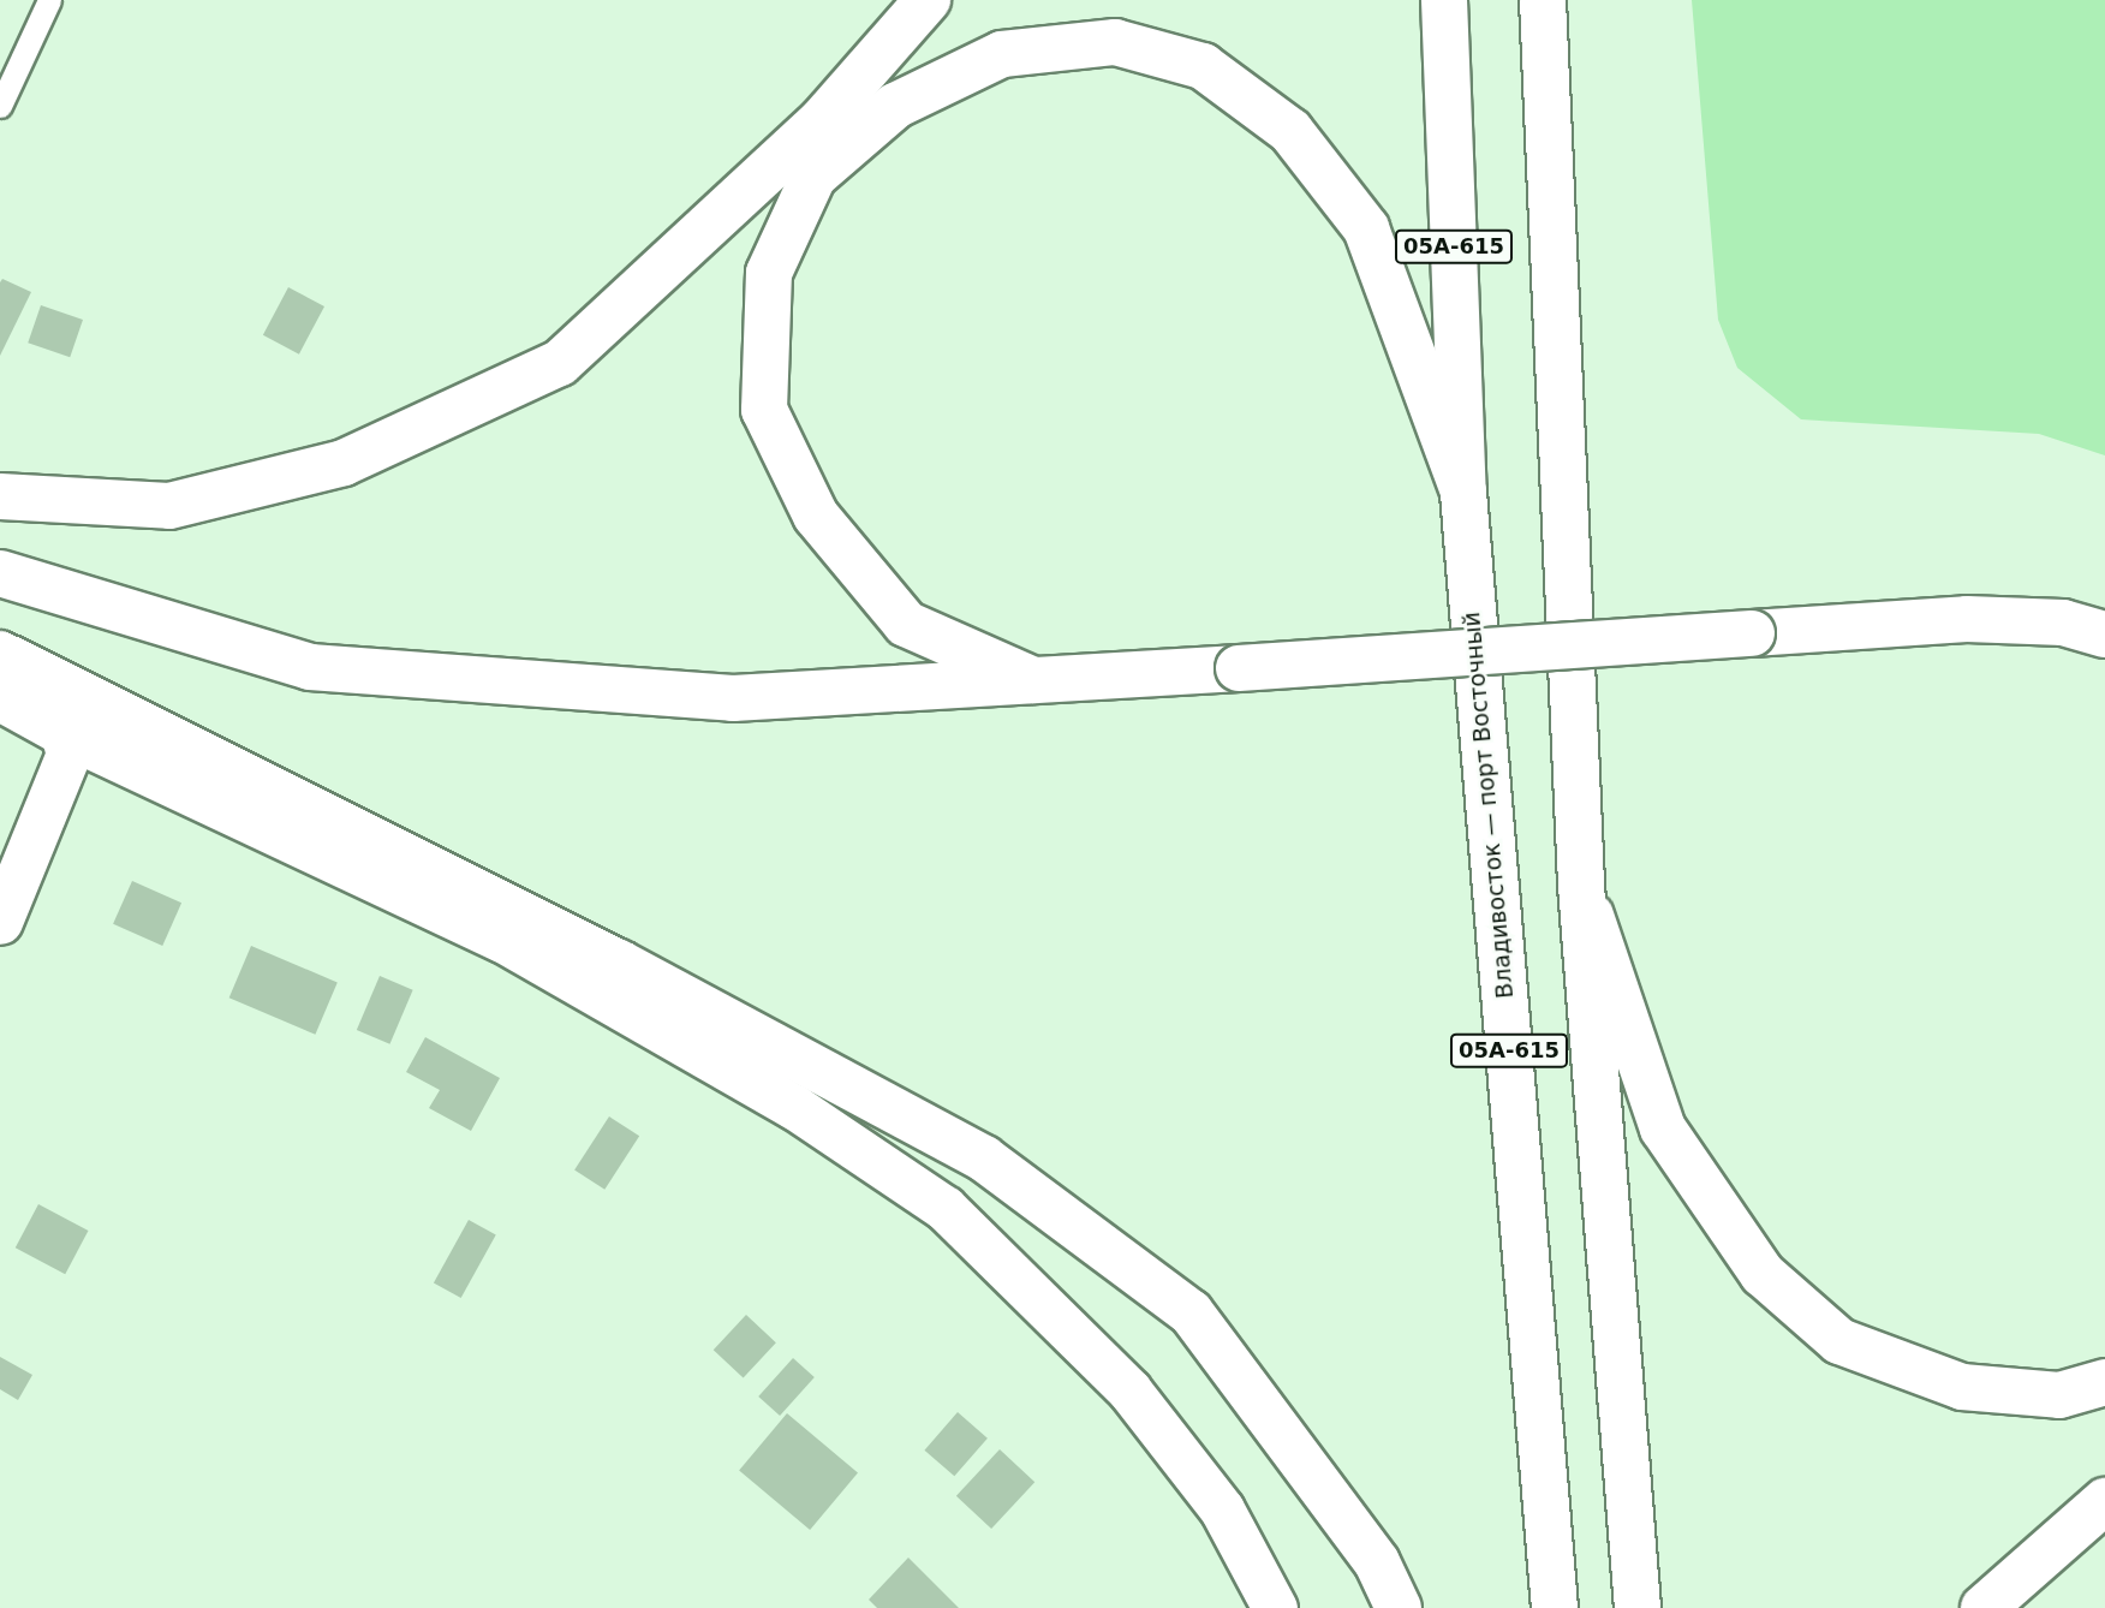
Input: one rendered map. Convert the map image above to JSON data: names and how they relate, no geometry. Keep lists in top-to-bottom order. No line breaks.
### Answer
{"streets":{"main road":["05А-615","Владивосток — порт Восточный"]}}
